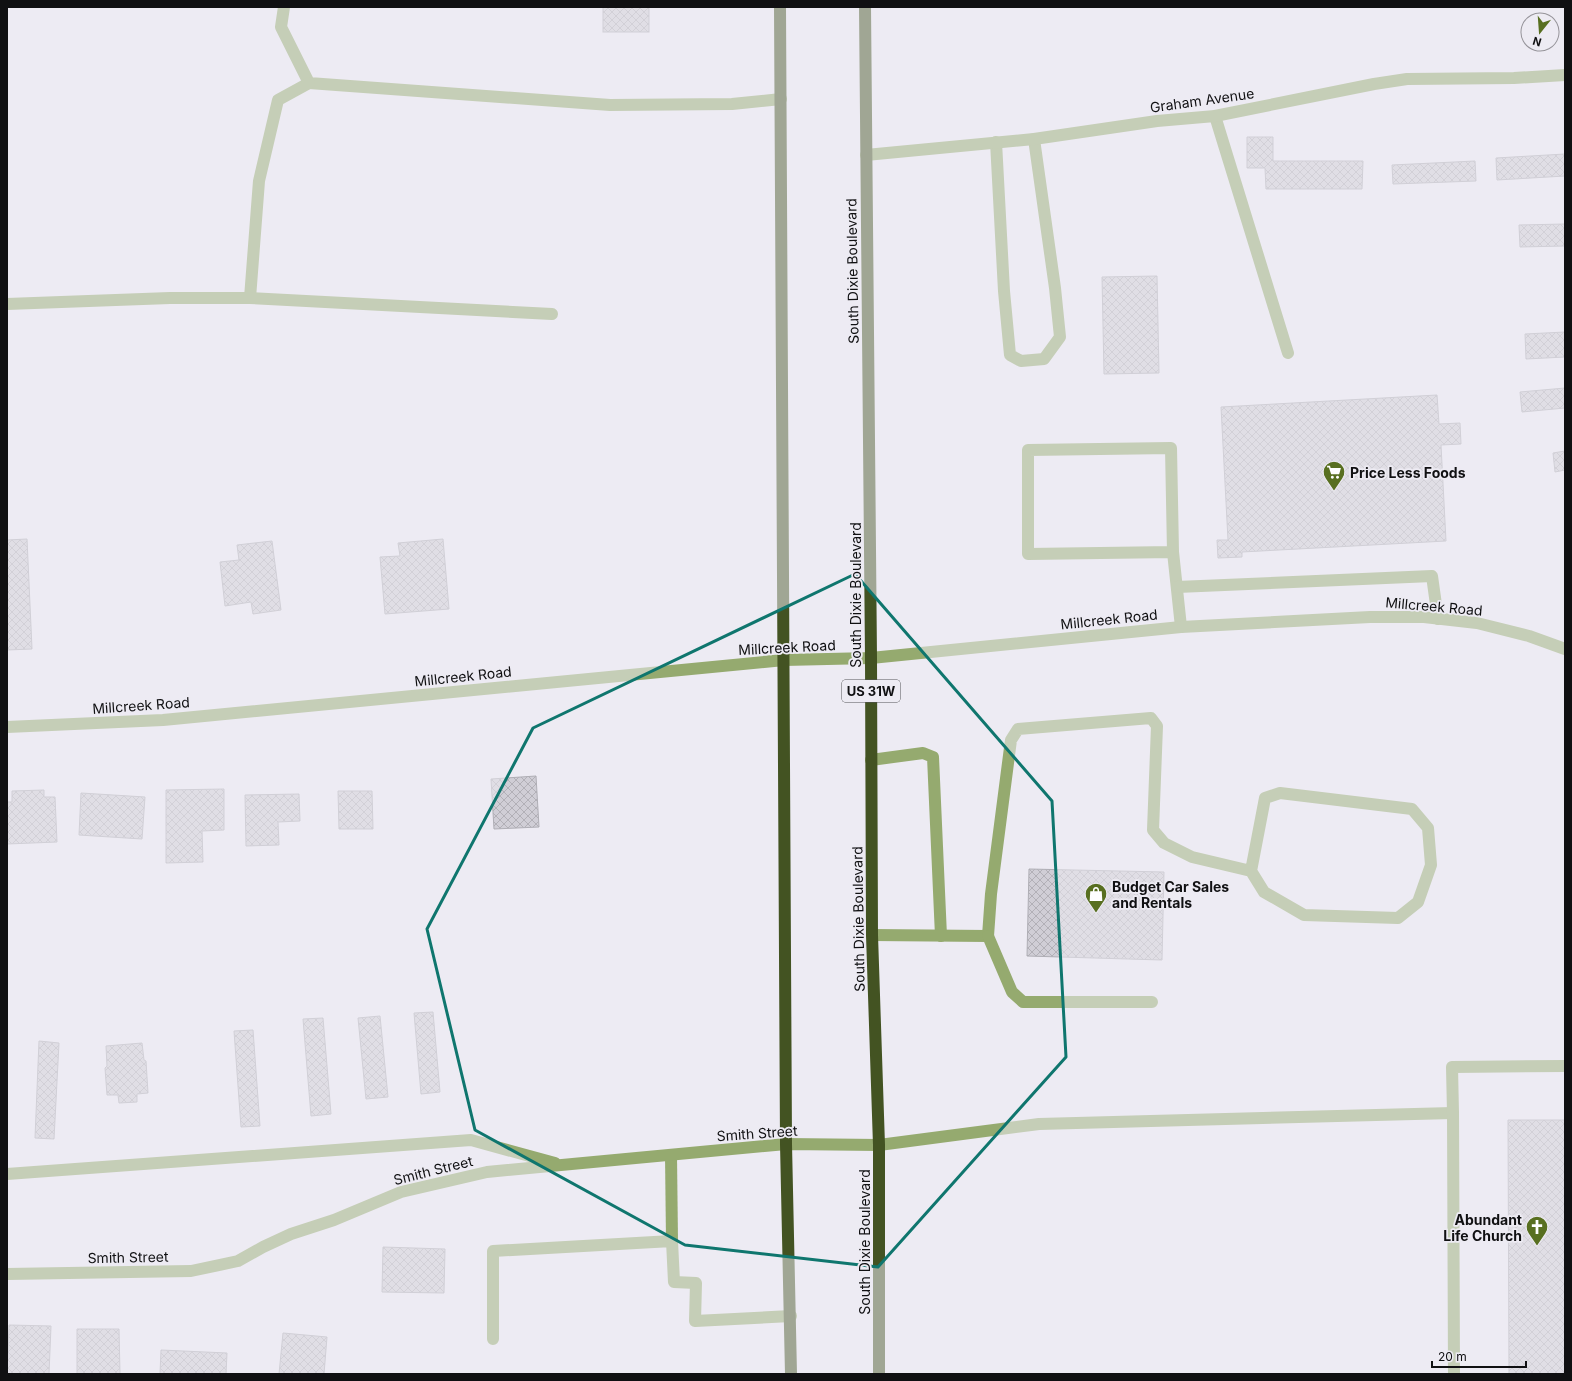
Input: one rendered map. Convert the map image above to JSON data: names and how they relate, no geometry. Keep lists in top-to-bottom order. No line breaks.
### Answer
{"streets":{"highway":["South Dixie Boulevard","US 31W"],"street":["Graham Avenue","Millcreek Road","Smith Street"]},"crossings":[["Graham Avenue","South Dixie Boulevard"],["South Dixie Boulevard","Millcreek Road"],["South Dixie Boulevard","Smith Street"]],"places":{"supermarket":["Price Less Foods"],"shop":["Budget Car Sales and Rentals"],"church":["Abundant Life Church"]},"scale_bar":"20 m","north":"bottom"}
